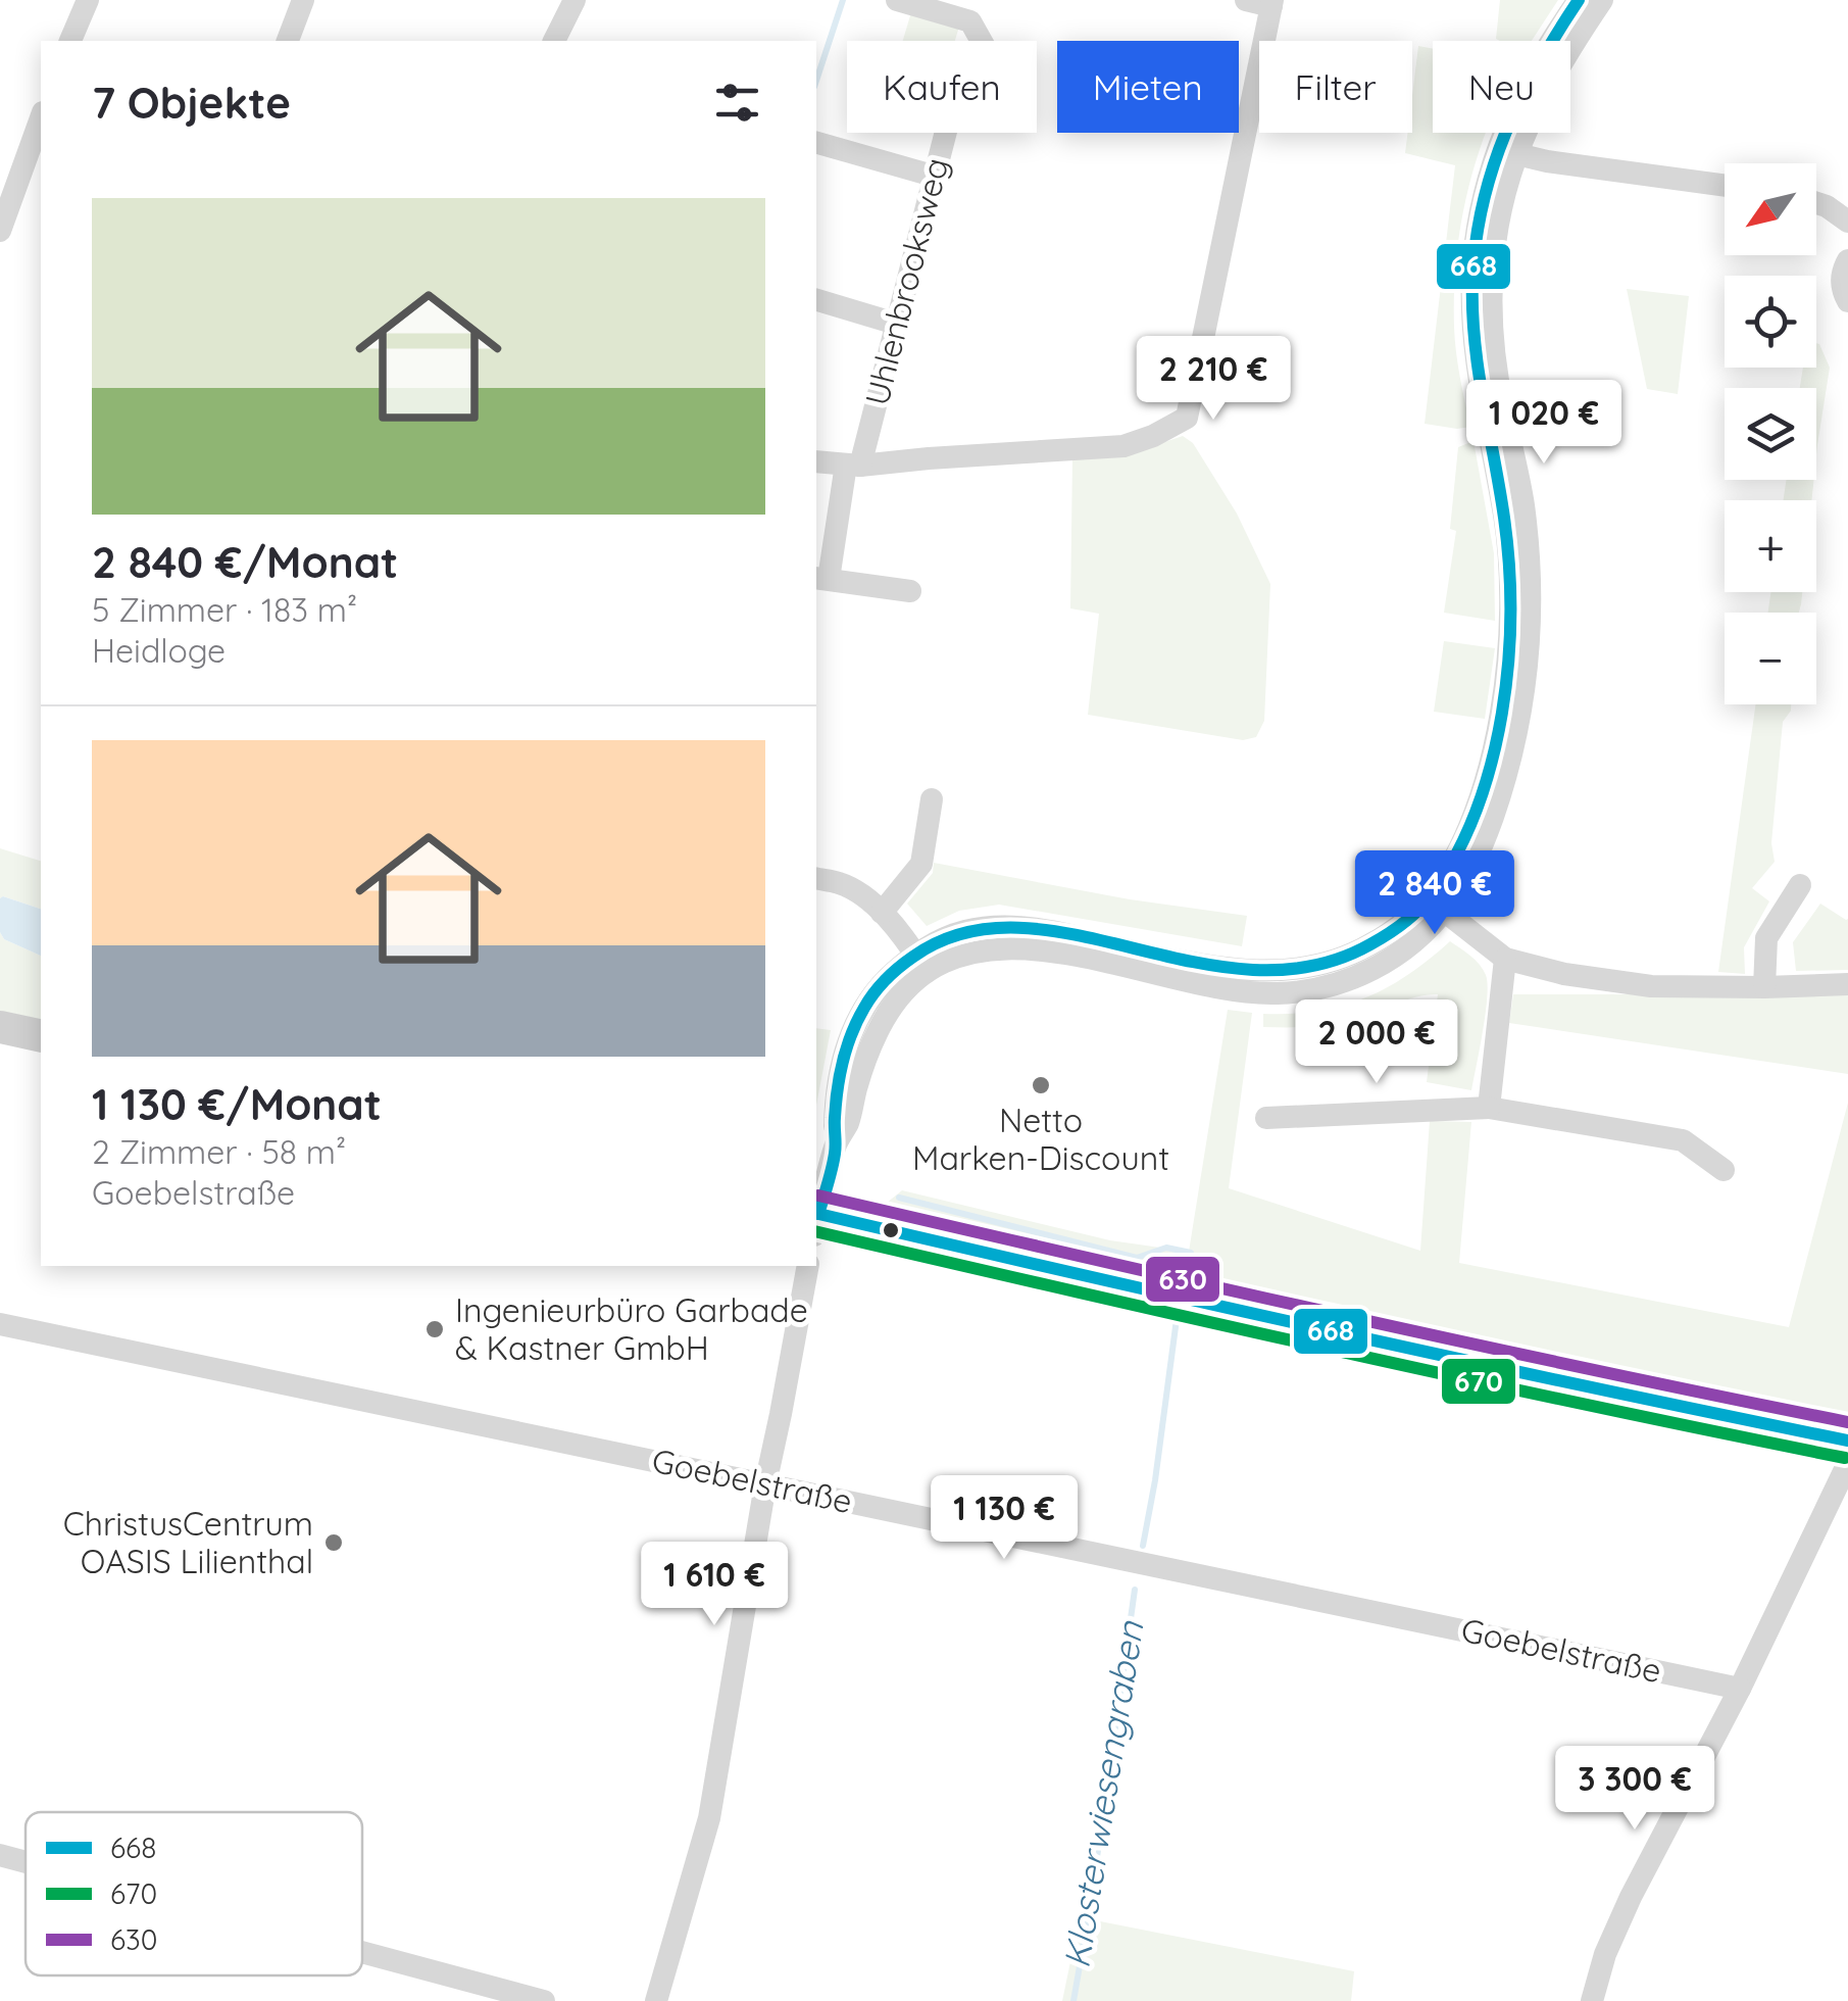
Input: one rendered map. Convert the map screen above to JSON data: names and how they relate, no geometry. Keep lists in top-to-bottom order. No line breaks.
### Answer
{"streets":{"street":["Uhlenbrooksweg","Goebelstraße"]},"water":["Klosterwiesengraben"],"places":["Netto Marken-Discount","Ingenieurbüro Garbade & Kastner GmbH","ChristusCentrum OASIS Lilienthal"],"lines":["transit line 668","transit line 630","transit line 670"],"legend":["668","670","630"],"north":"bottom left","page":{"chip":["Kaufen","Mieten","Filter","Neu"],"heading":"7 Objekte","map_buttons":["+","−"],"list":[{"name":"2 840 €/Monat","note":"5 Zimmer · 183 m² · Heidloge"},{"name":"1 130 €/Monat","note":"2 Zimmer · 58 m² · Goebelstraße"}],"price":["2 210 €","1 020 €","2 840 €","2 000 €","1 130 €","1 610 €","3 300 €"]}}
